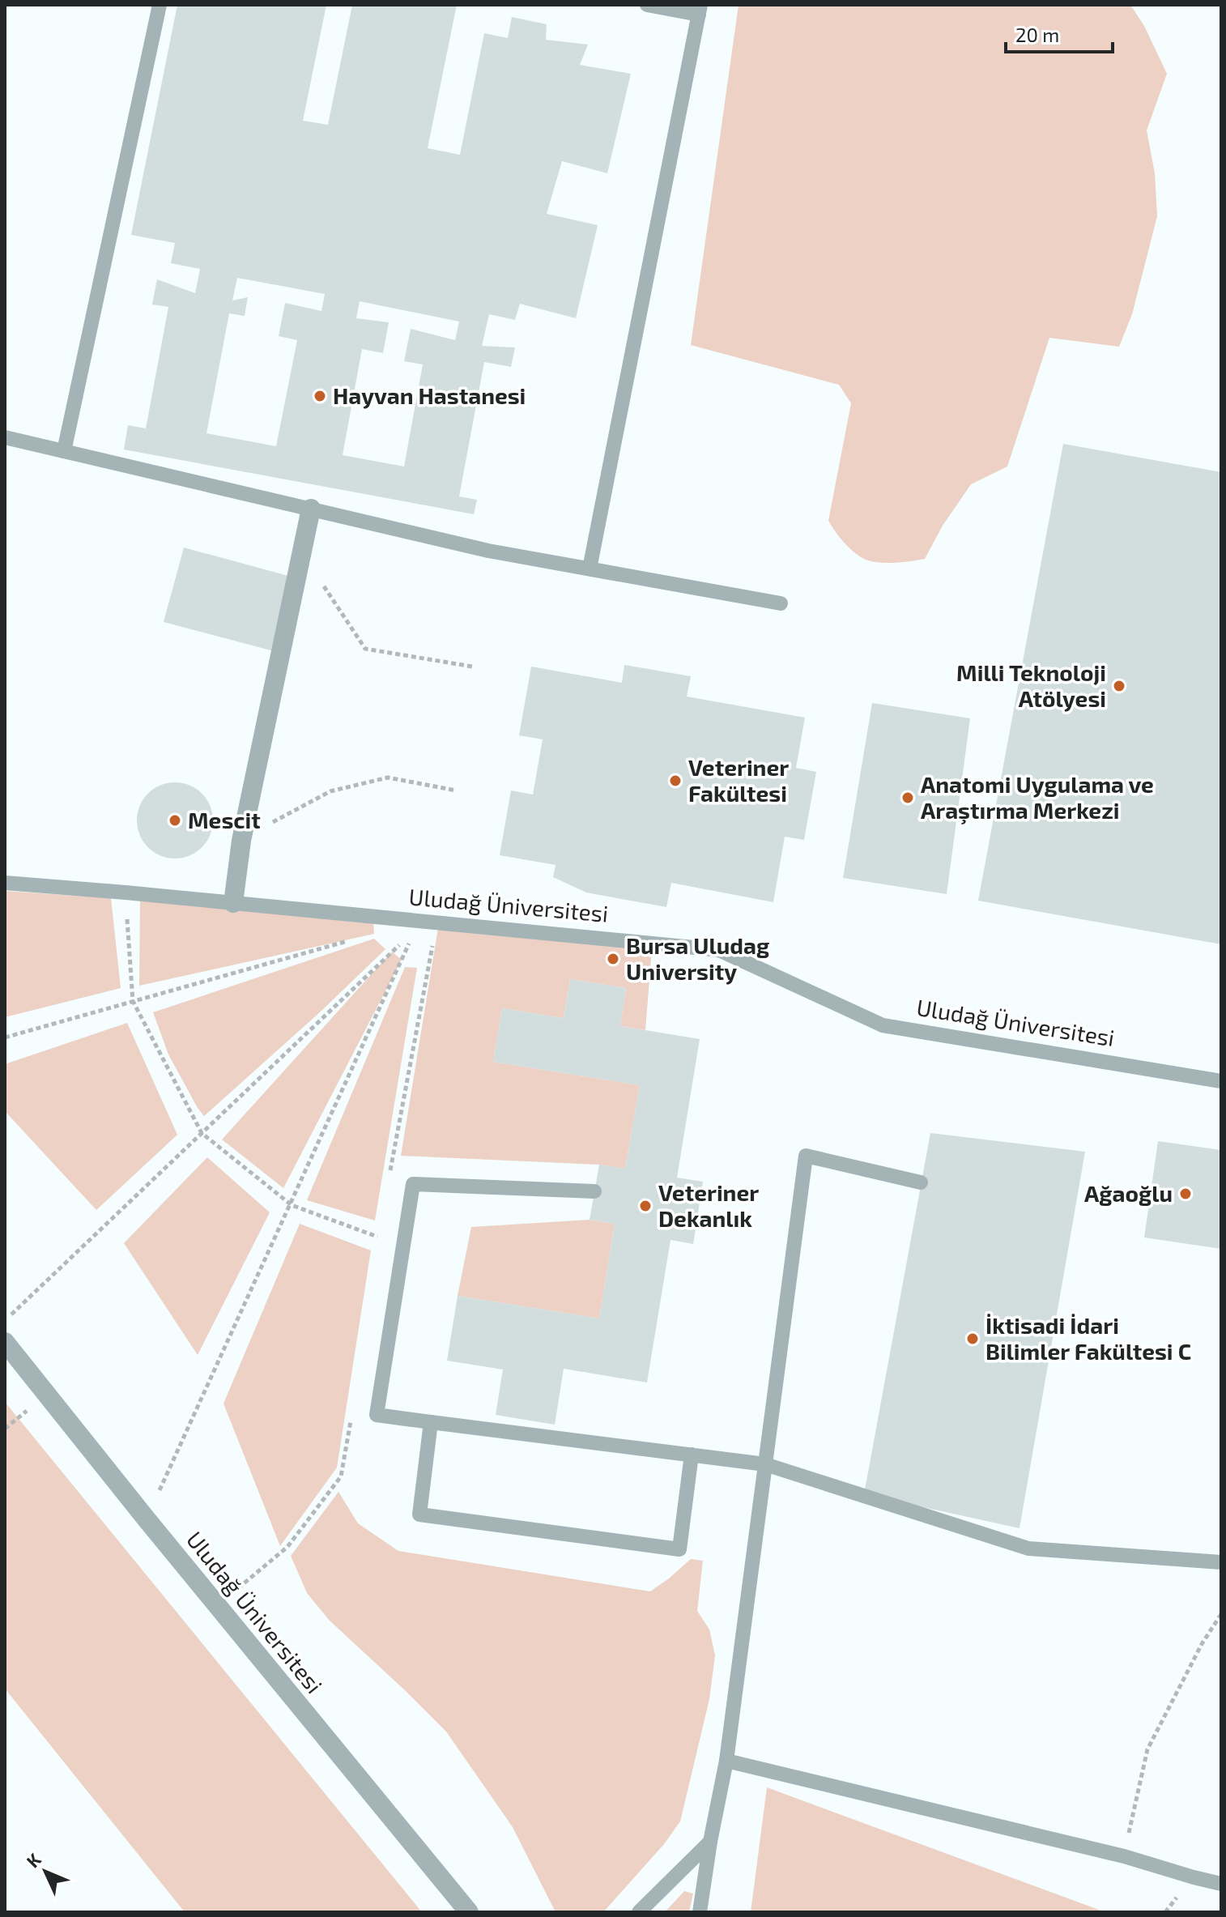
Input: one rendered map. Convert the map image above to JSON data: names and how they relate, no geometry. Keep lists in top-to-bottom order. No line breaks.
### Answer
{"streets":{"street":["Uludağ Üniversitesi"]},"places":["Hayvan Hastanesi","Milli Teknoloji Atölyesi","Veteriner Fakültesi","Anatomi Uygulama ve Araştırma Merkezi","Mescit","Bursa Uludag University","Ağaoğlu","Veteriner Dekanlık","İktisadi İdari Bilimler Fakültesi C"],"scale_bar":"20 m","north":"top left"}
